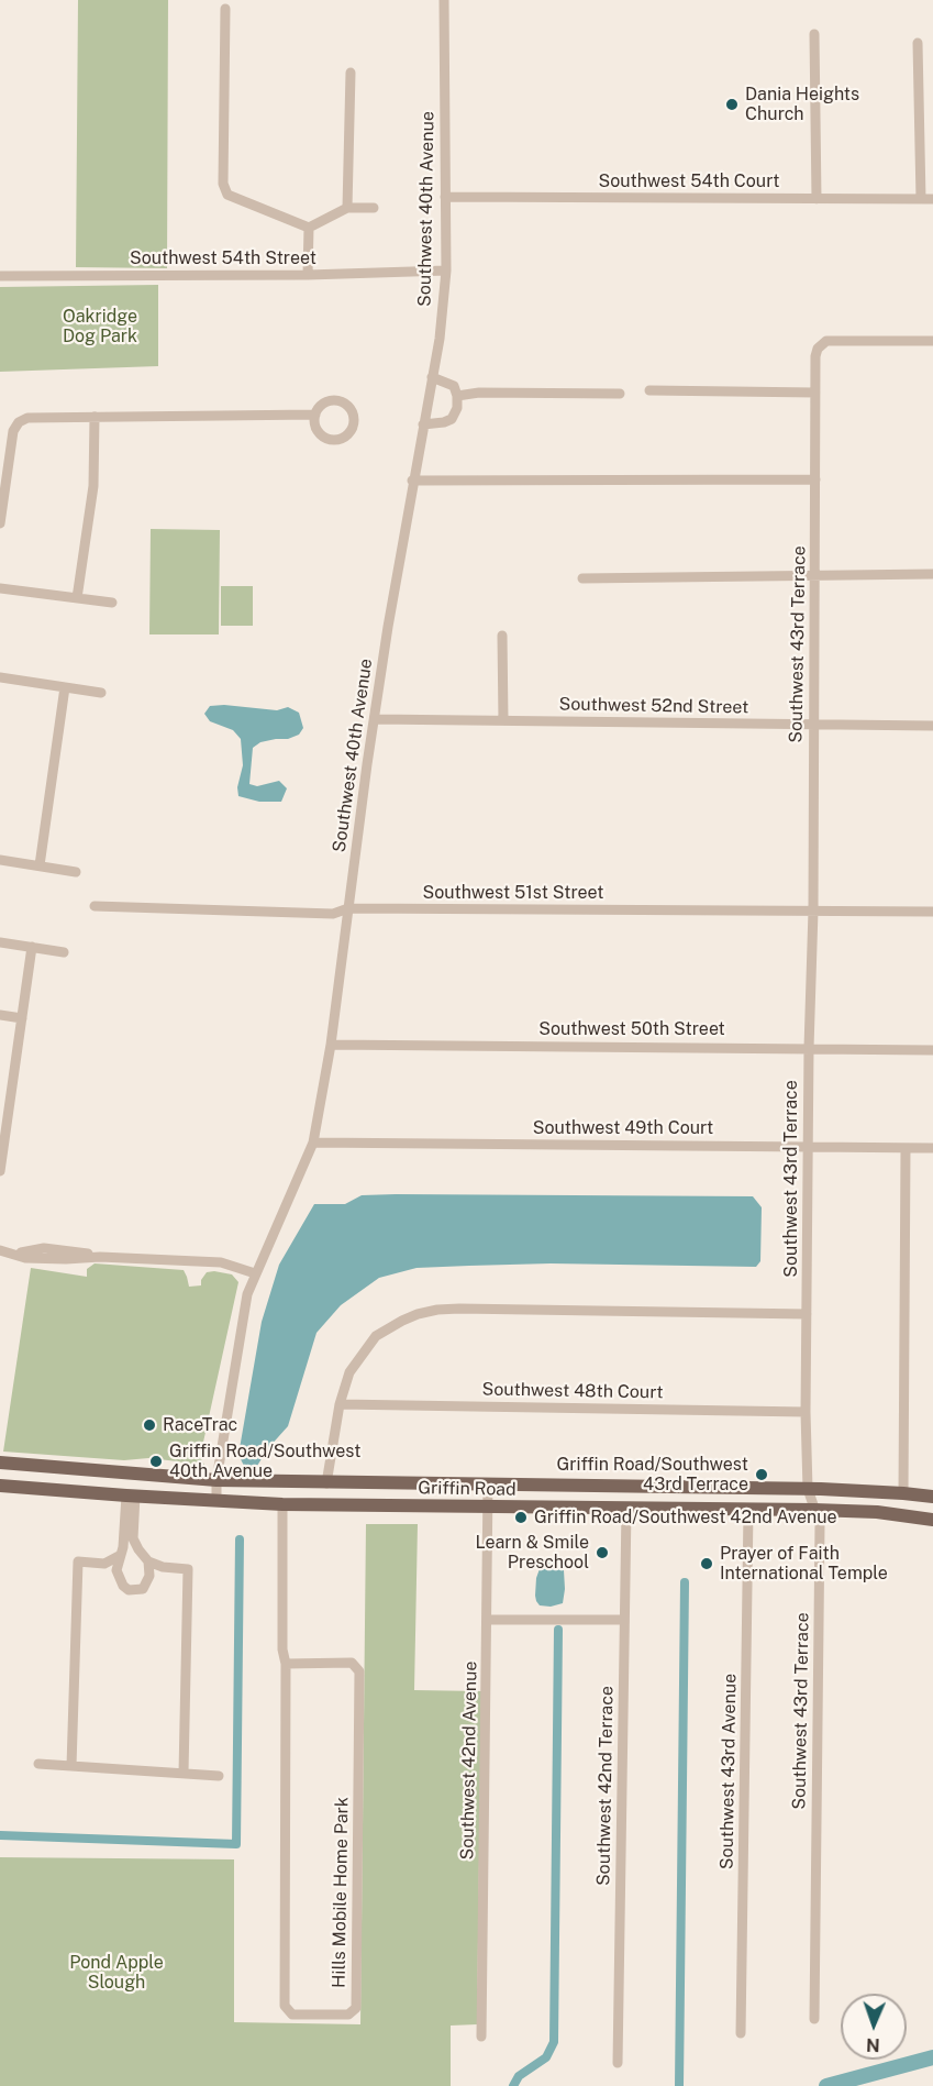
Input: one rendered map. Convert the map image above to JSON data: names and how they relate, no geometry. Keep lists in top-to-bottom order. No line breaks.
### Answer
{"streets":{"main road":["Griffin Road"],"street":["Southwest 54th Court","Southwest 40th Avenue","Southwest 54th Street","Southwest 43rd Terrace","Southwest 52nd Street","Southwest 51st Street","Southwest 50th Street","Southwest 49th Court","Southwest 48th Court","Southwest 42nd Avenue","Southwest 43rd Avenue","Southwest 42nd Terrace","Hills Mobile Home Park"]},"crossings":[["Southwest 54th Court","Southwest 40th Avenue"],["Southwest 40th Avenue","Southwest 54th Street"],["Southwest 40th Avenue","Southwest 52nd Street"],["Southwest 40th Avenue","Southwest 51st Street"],["Southwest 40th Avenue","Southwest 50th Street"],["Southwest 40th Avenue","Southwest 49th Court"],["Southwest 40th Avenue","Griffin Road"],["Southwest 43rd Terrace","Southwest 52nd Street"],["Southwest 43rd Terrace","Southwest 51st Street"],["Southwest 43rd Terrace","Southwest 50th Street"],["Southwest 43rd Terrace","Southwest 49th Court"],["Southwest 43rd Terrace","Southwest 48th Court"],["Southwest 43rd Terrace","Griffin Road"],["Griffin Road","Southwest 42nd Avenue"],["Griffin Road","Southwest 43rd Avenue"],["Griffin Road","Southwest 42nd Terrace"],["Griffin Road","Hills Mobile Home Park"]],"parks":["Oakridge Dog Park","Pond Apple Slough"],"places":["Dania Heights Church","RaceTrac","Griffin Road/Southwest 40th Avenue","Griffin Road/Southwest 43rd Terrace","Griffin Road/Southwest 42nd Avenue","Learn & Smile Preschool","Prayer of Faith International Temple"],"north":"bottom"}
